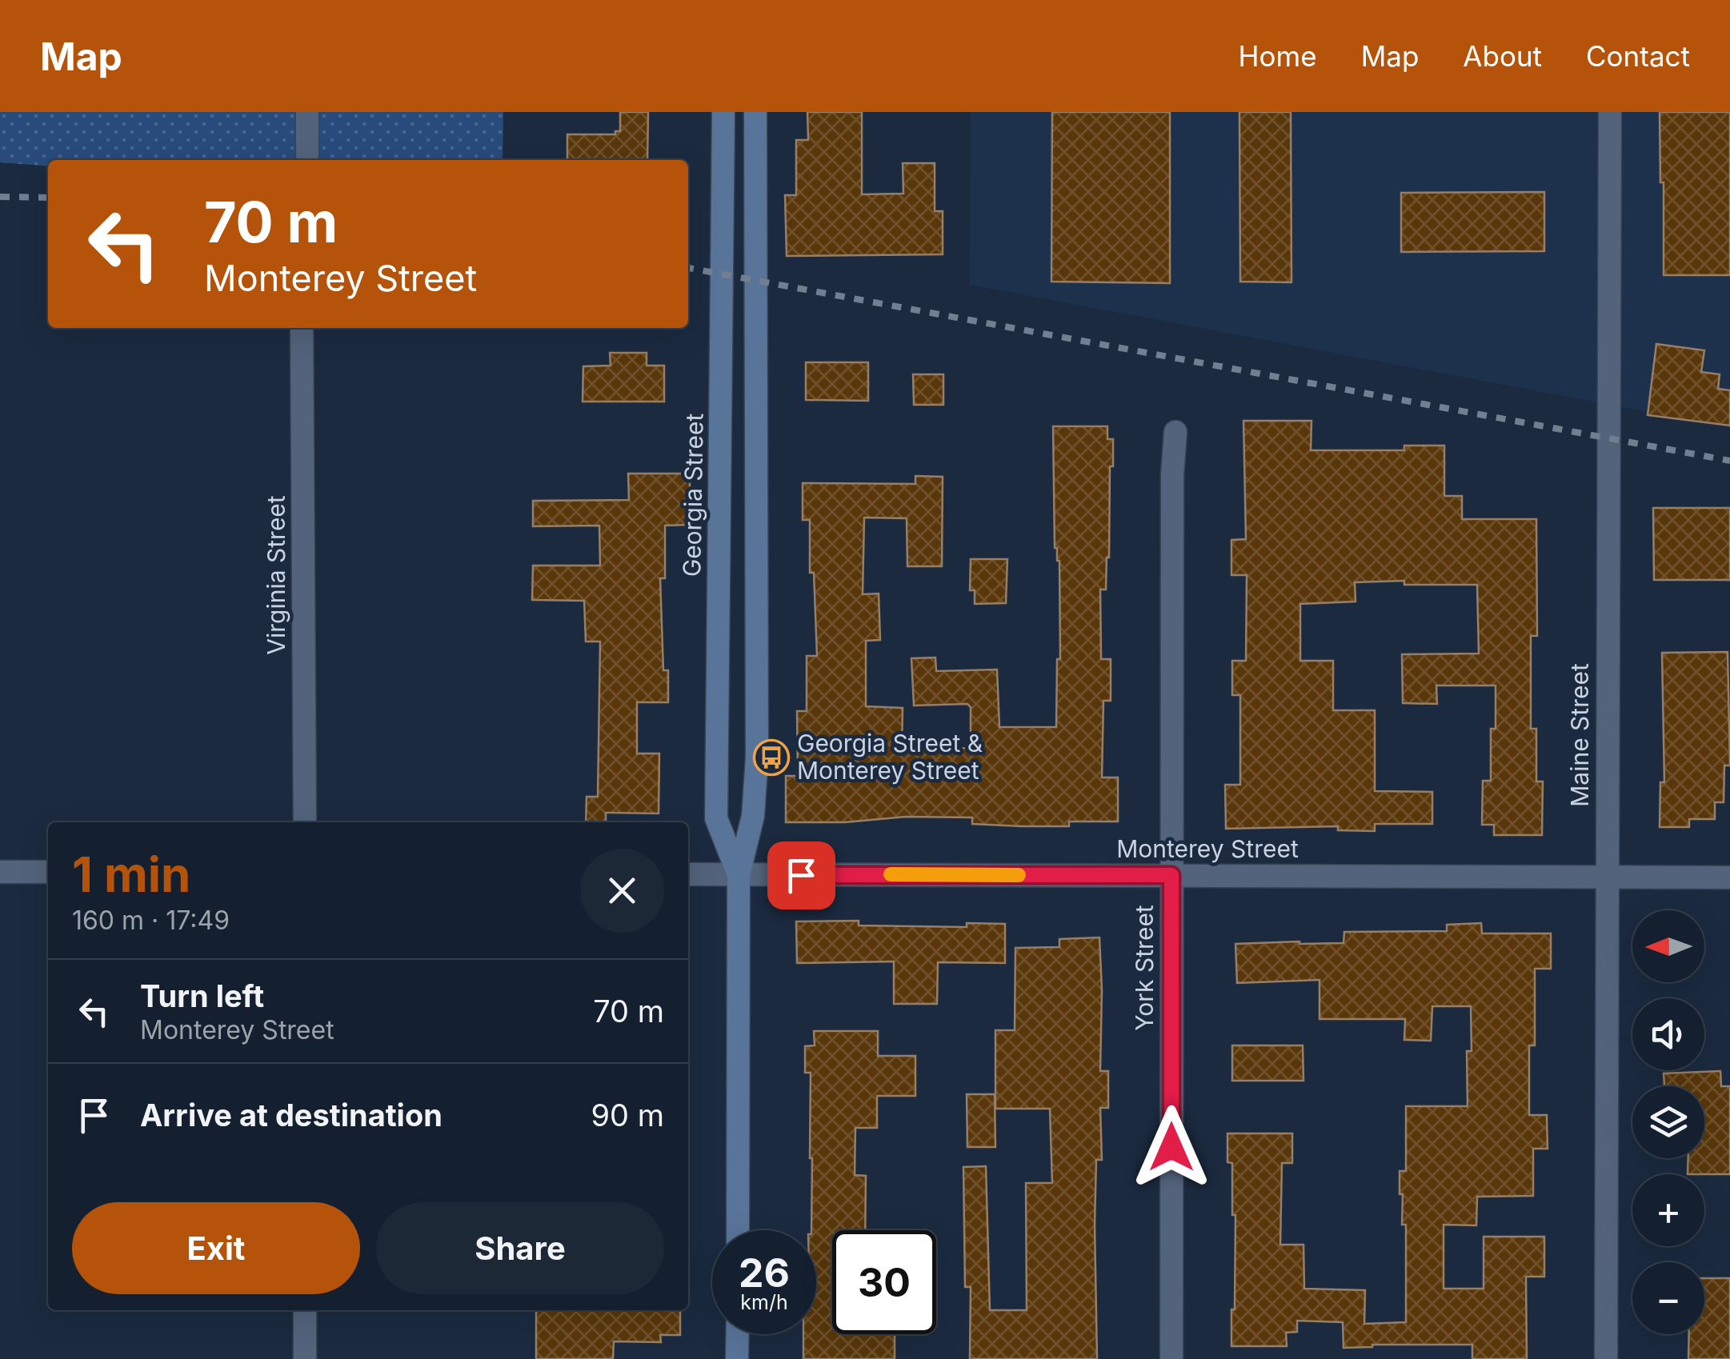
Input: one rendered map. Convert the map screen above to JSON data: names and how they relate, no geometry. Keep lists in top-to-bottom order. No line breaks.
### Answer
{"streets":{"main road":["Georgia Street"],"street":["Virginia Street","Maine Street","Monterey Street","York Street"]},"crossings":[["Georgia Street","Monterey Street"],["Maine Street","Monterey Street"],["Monterey Street","York Street"]],"places":{"bus stop":["Georgia Street & Monterey Street"]},"north":"left","page":{"header":"Map","nav":["Home","Map","About","Contact"],"turn":["70 m","Monterey Street"],"heading":["1 min","160 m · 17:49"],"map_buttons":["+","−"],"list":[{"name":"Turn left","note":"Monterey Street","value":"70 m"},{"name":"Arrive at destination","value":"90 m"}],"buttons":["Exit","Share"],"speed":"26 km/h","limit":"30"}}
